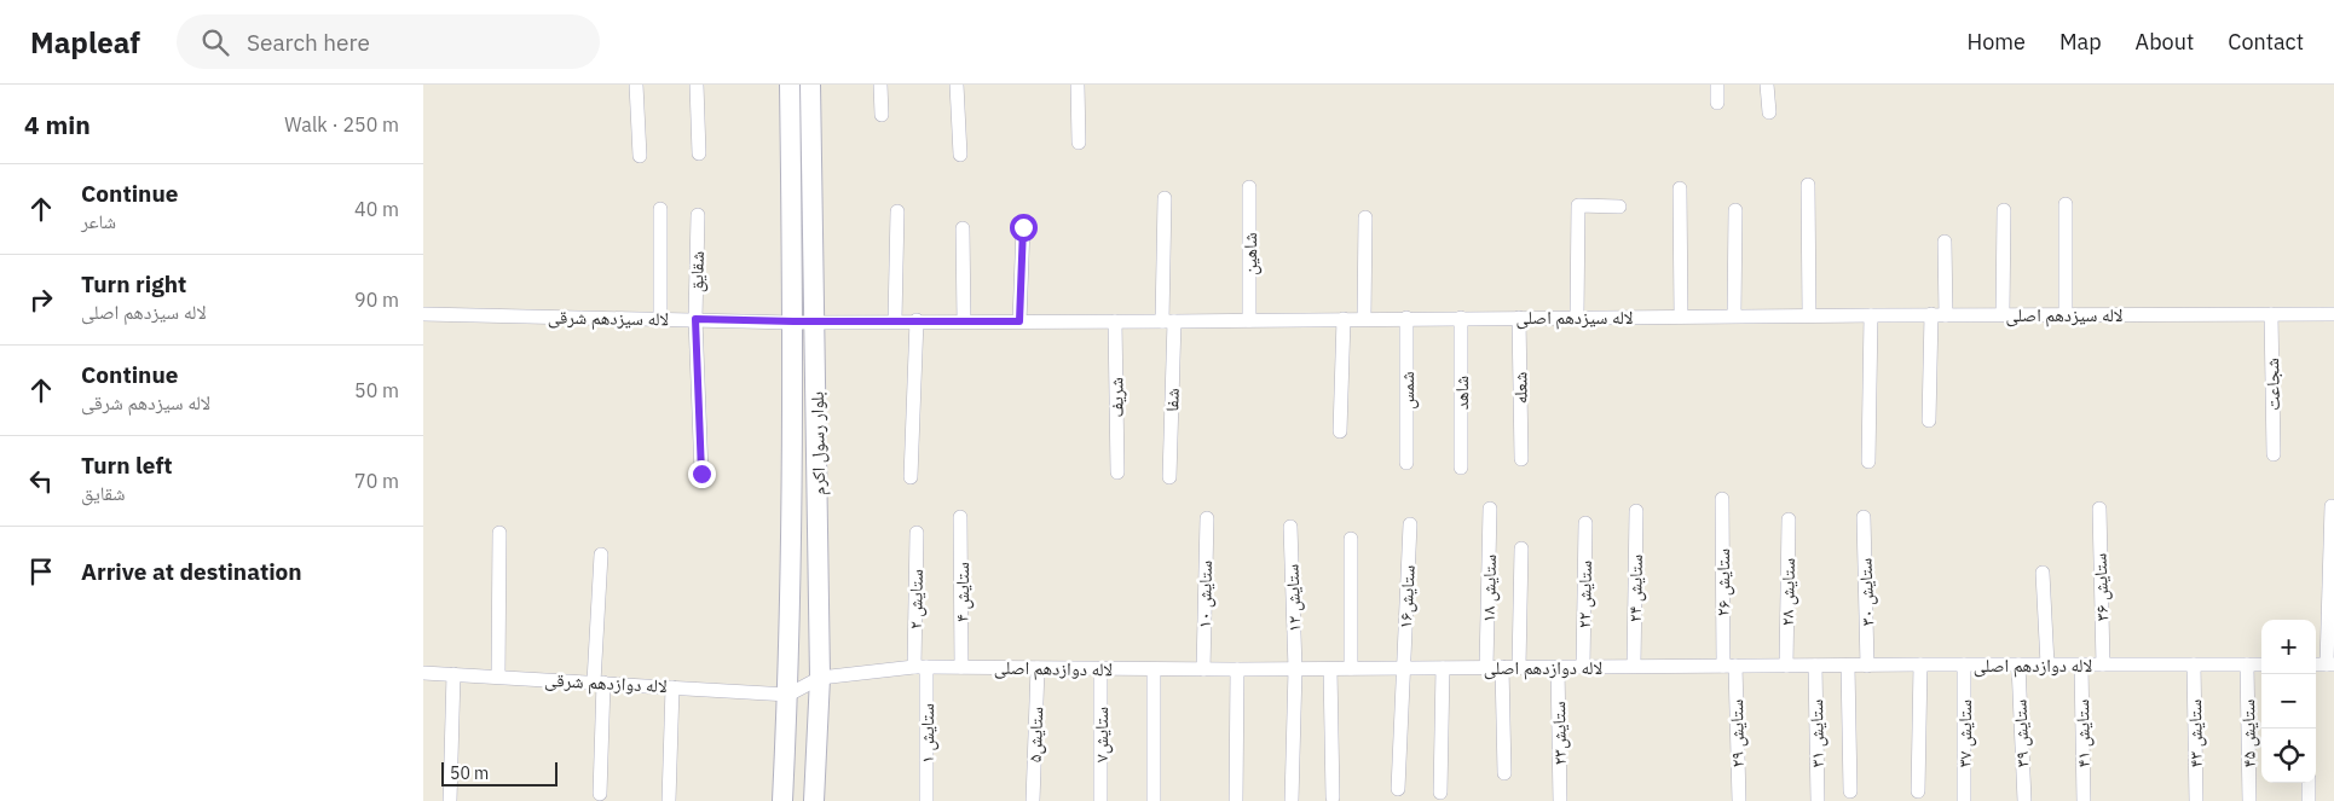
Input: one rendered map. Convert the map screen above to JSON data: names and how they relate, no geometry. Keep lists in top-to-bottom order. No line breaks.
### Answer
{"streets":{"main road":["بلوار رسول اکرم"],"street":["شاهین","شقایق","لاله سیزدهم اصلی","لاله سیزدهم شرقی","شجاعت","شعله","شمس","شاهد","شریف","شفا","ستایش ۲۶","ستایش ۳۶","ستایش ۱۸","ستایش ۲۴","ستایش ۴","ستایش ۲۸","ستایش ۳۰","ستایش ۱۰","ستایش ۲۲","ستایش۱۶","ستایش ۱۲","ستایش ۲","لاله دوازدهم اصلی","لاله دوازدهم شرقی","ستایش ۱","ستایش۲۳","ستایش ۲۹","ستایش ۳۱","ستایش ۳۷","ستایش ۳۹","ستایش ۴۱","ستایش ۴۳","ستایش ۴۵","ستایش۵","ستایش۷"]},"crossings":[["شاهین","لاله سیزدهم اصلی"],["شقایق","لاله سیزدهم شرقی"],["لاله سیزدهم اصلی","لاله سیزدهم شرقی"],["لاله سیزدهم اصلی","شجاعت"],["لاله سیزدهم اصلی","شعله"],["لاله سیزدهم اصلی","شمس"],["لاله سیزدهم اصلی","شاهد"],["لاله سیزدهم اصلی","شریف"],["لاله سیزدهم اصلی","شفا"],["لاله سیزدهم اصلی","بلوار رسول اکرم"],["لاله سیزدهم شرقی","بلوار رسول اکرم"],["بلوار رسول اکرم","لاله دوازدهم اصلی"],["بلوار رسول اکرم","لاله دوازدهم شرقی"],["ستایش ۲۶","لاله دوازدهم اصلی"],["ستایش ۲۶","ستایش ۲۹"],["ستایش ۳۶","لاله دوازدهم اصلی"],["ستایش ۱۸","لاله دوازدهم اصلی"],["ستایش ۲۴","لاله دوازدهم اصلی"],["ستایش ۴","لاله دوازدهم اصلی"],["ستایش ۲۸","لاله دوازدهم اصلی"],["ستایش ۳۰","لاله دوازدهم اصلی"],["ستایش ۱۰","لاله دوازدهم اصلی"],["ستایش ۲۲","لاله دوازدهم اصلی"],["ستایش۱۶","لاله دوازدهم اصلی"],["ستایش ۱۲","لاله دوازدهم اصلی"],["ستایش ۲","لاله دوازدهم اصلی"],["ستایش ۲","ستایش ۱"],["لاله دوازدهم اصلی","ستایش ۱"],["لاله دوازدهم اصلی","ستایش۲۳"],["لاله دوازدهم اصلی","ستایش ۲۹"],["لاله دوازدهم اصلی","ستایش ۳۱"],["لاله دوازدهم اصلی","ستایش ۳۷"],["لاله دوازدهم اصلی","ستایش ۳۹"],["لاله دوازدهم اصلی","ستایش ۴۱"],["لاله دوازدهم اصلی","ستایش ۴۳"],["لاله دوازدهم اصلی","ستایش ۴۵"],["لاله دوازدهم اصلی","ستایش۵"],["لاله دوازدهم اصلی","ستایش۷"]],"scale_bar":"50 m","page":{"header":"Mapleaf","search":"Search here","nav":["Home","Map","About","Contact"],"heading":["4 min","Walk · 250 m"],"list":[["Continue","شاعر","40 m"],["Turn right","لاله سیزدهم اصلی","90 m"],["Continue","لاله سیزدهم شرقی","50 m"],["Turn left","شقایق","70 m"],"Arrive at destination"],"map_buttons":["+","−"],"scale":"50 m"}}
